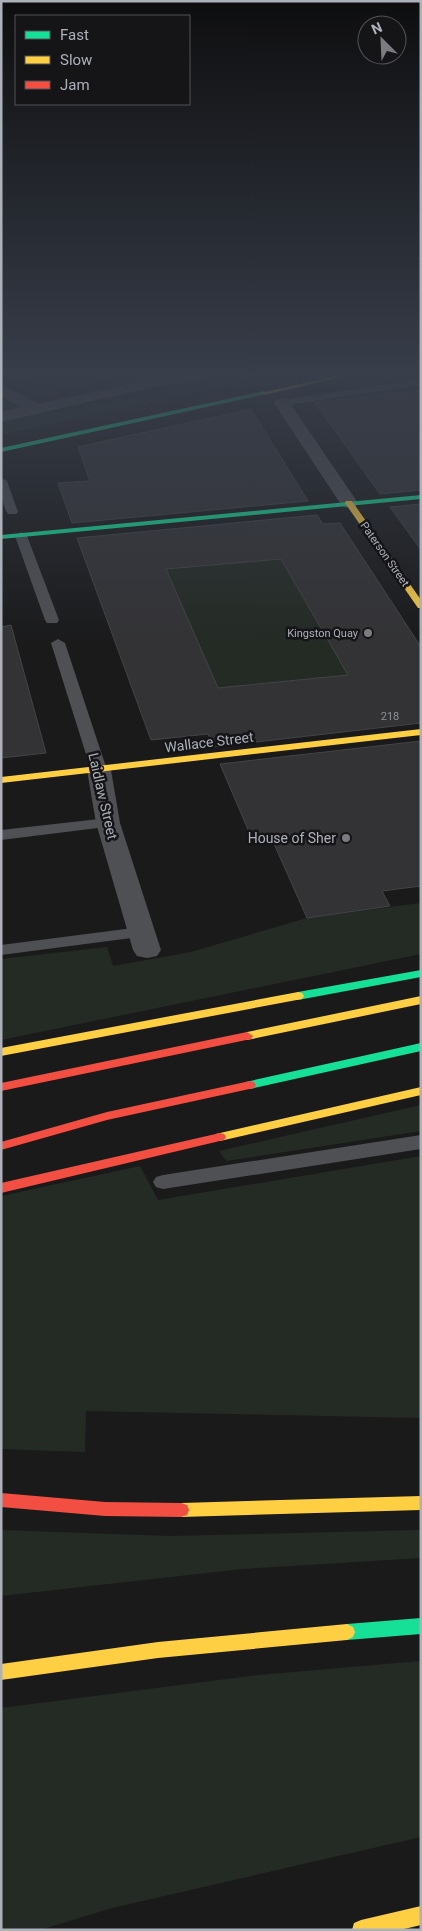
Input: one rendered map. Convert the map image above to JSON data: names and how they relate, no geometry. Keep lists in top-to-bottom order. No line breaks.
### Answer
{"streets":{"main road":["Paterson Street","Wallace Street"],"street":["Laidlaw Street"]},"crossings":[["Wallace Street","Laidlaw Street"]],"places":["Kingston Quay","House of Sher"],"house_numbers":["218"],"legend":["Fast","Slow","Jam"],"north":"top left"}
